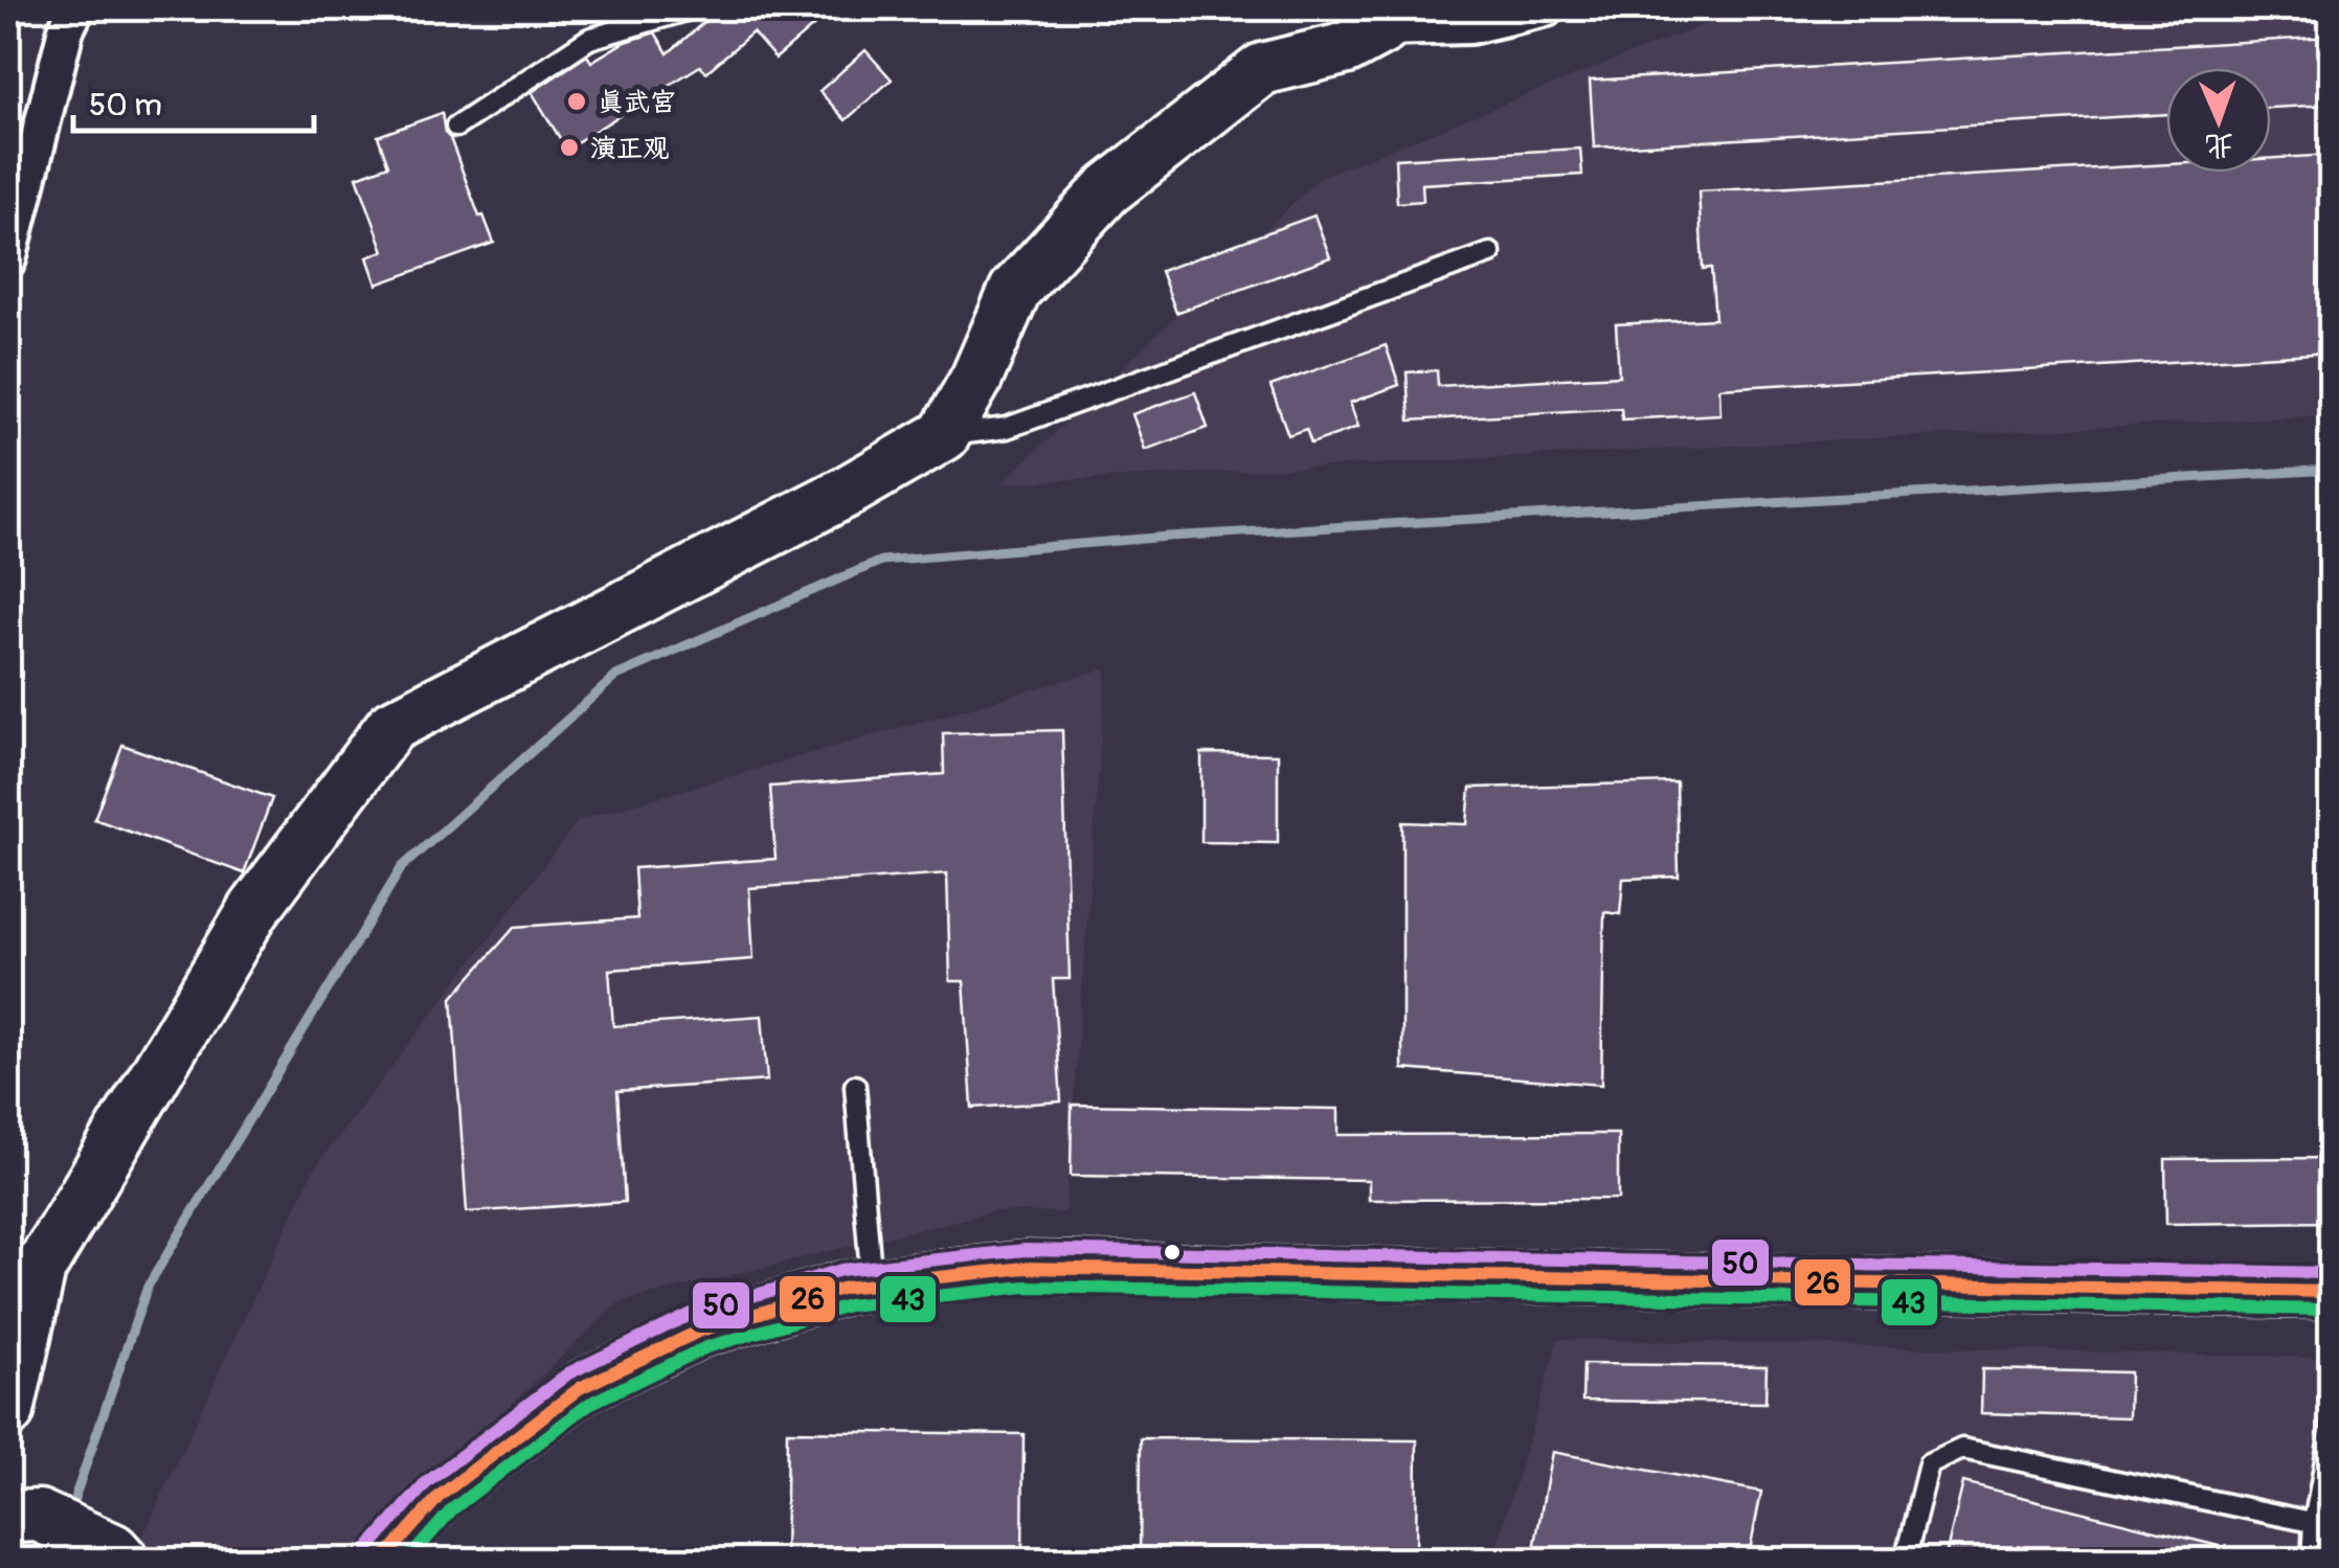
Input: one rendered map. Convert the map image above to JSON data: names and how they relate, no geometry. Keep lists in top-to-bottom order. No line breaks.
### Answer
{"places":["真武宫","演正观"],"lines":["transit line 50","transit line 26","transit line 43"],"scale_bar":"50 m","north":"bottom"}
